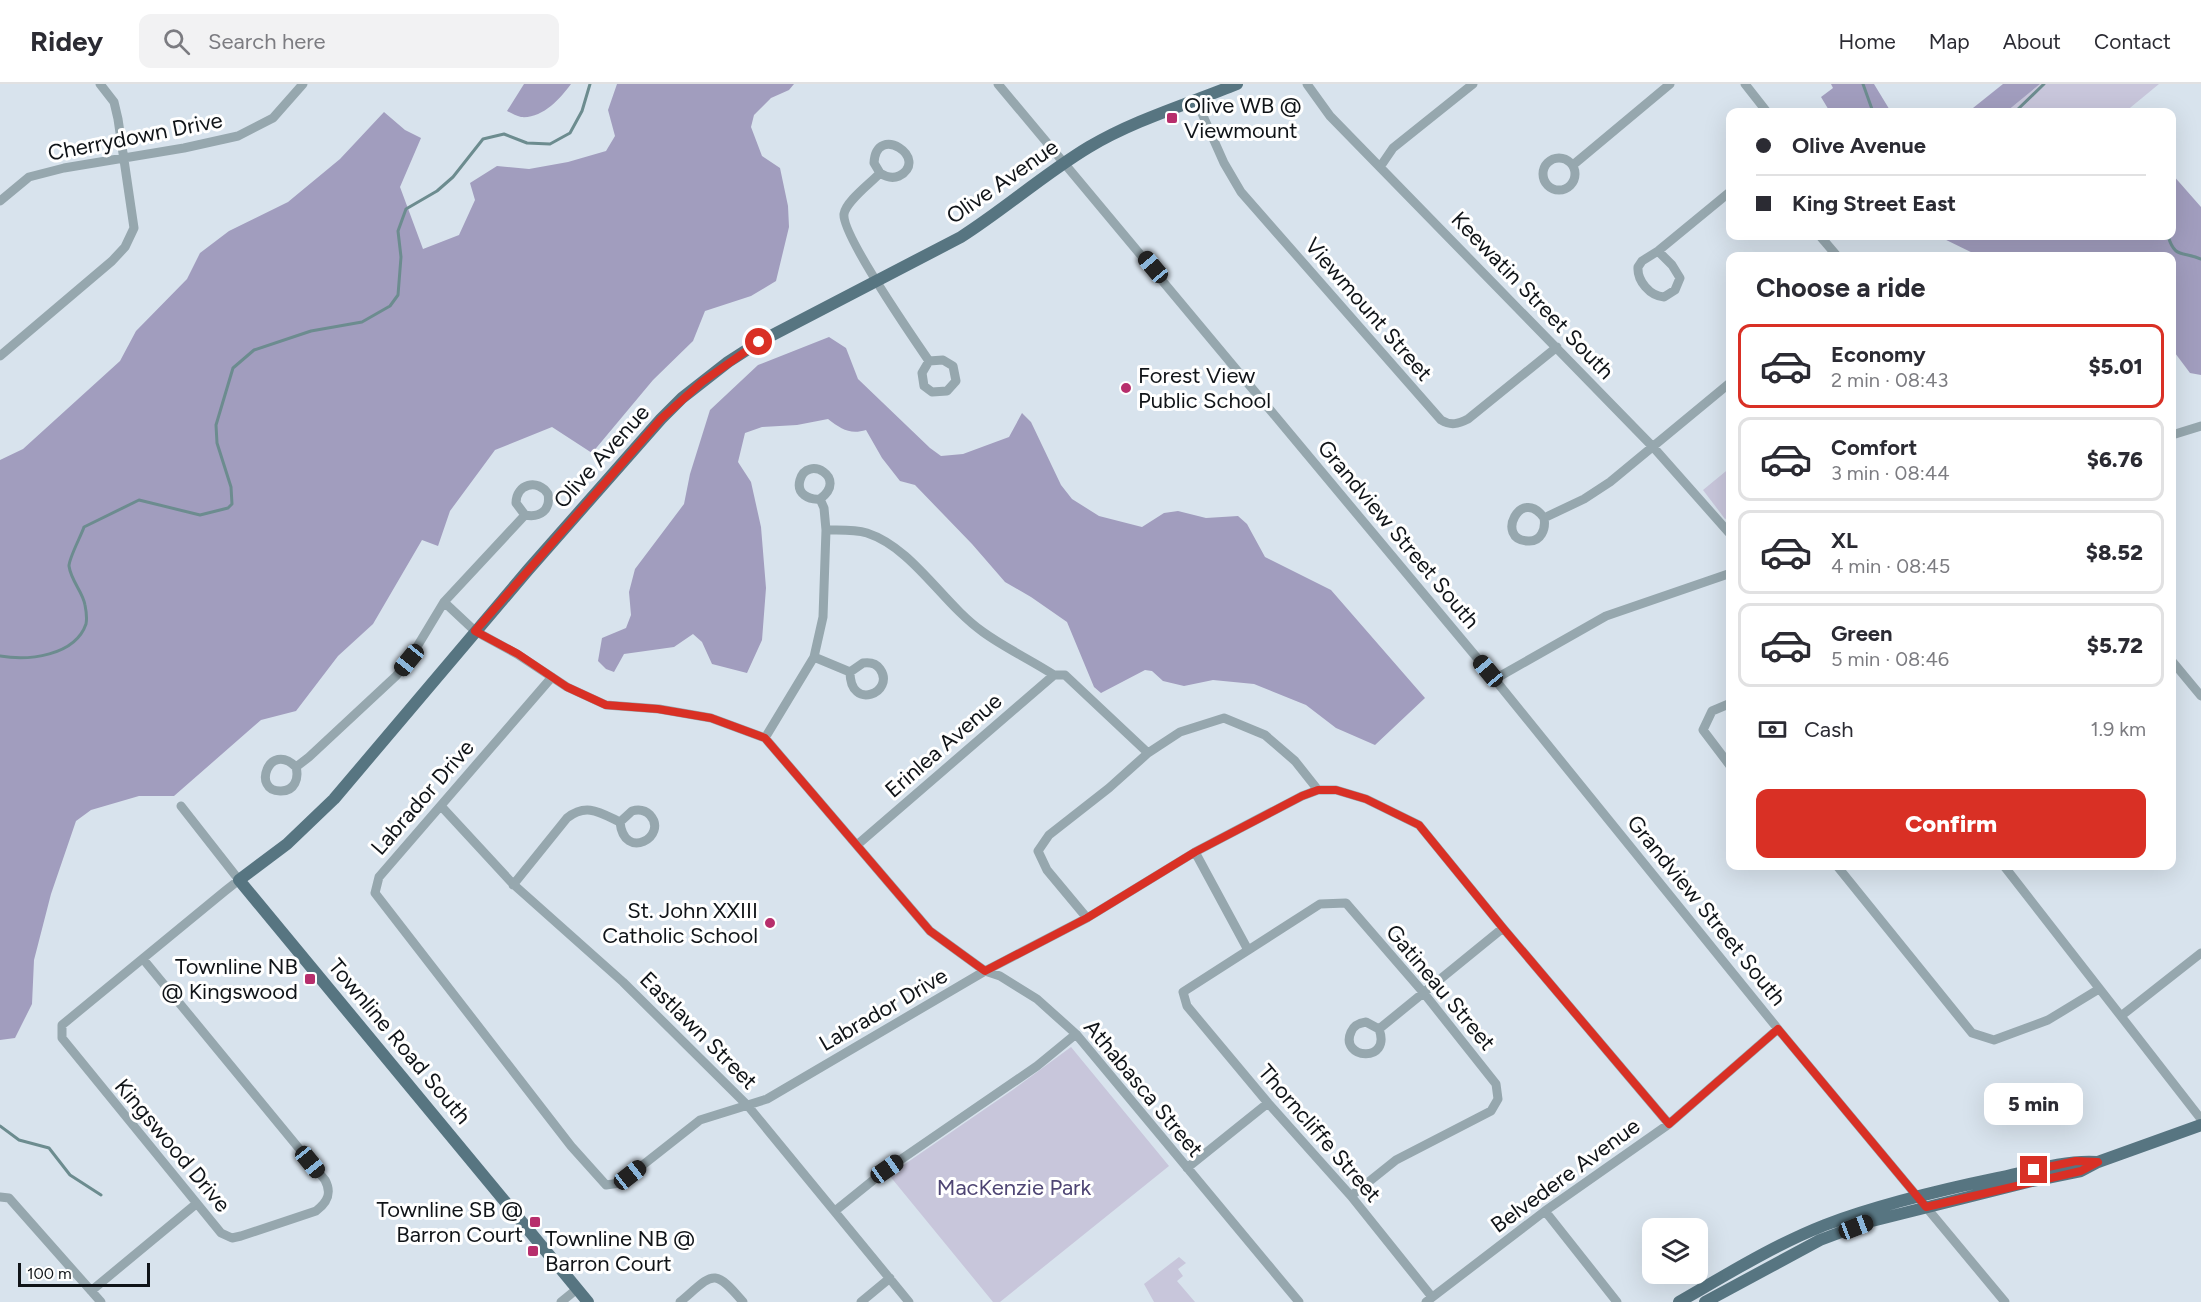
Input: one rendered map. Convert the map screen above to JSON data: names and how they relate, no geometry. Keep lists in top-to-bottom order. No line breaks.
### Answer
{"streets":{"main road":["Olive Avenue","Townline Road South"],"street":["Cherrydown Drive","Keewatin Street South","Viewmount Street","Grandview Street South","Erinlea Avenue","Labrador Drive","Gatineau Street","Eastlawn Street","Athabasca Street","Thorncliffe Street","Kingswood Drive","Belvedere Avenue"]},"crossings":[["Olive Avenue","Viewmount Street"],["Olive Avenue","Grandview Street South"],["Olive Avenue","Townline Road South"],["Olive Avenue","Athabasca Street"],["Olive Avenue","Kingswood Drive"],["Keewatin Street South","Viewmount Street"],["Grandview Street South","Belvedere Avenue"],["Erinlea Avenue","Athabasca Street"],["Labrador Drive","Eastlawn Street"],["Labrador Drive","Athabasca Street"],["Gatineau Street","Thorncliffe Street"],["Townline Road South","Kingswood Drive"],["Thorncliffe Street","Belvedere Avenue"]],"parks":["MacKenzie Park"],"places":{"transit":["Olive WB @ Viewmount","Townline NB @ Kingswood","Townline SB @ Barron Court","Townline NB @ Barron Court"],"other":["Forest View Public School","St. John XXIII Catholic School"]},"scale_bar":"100 m","page":{"header":"Ridey","search":"Search here","nav":["Home","Map","About","Contact"],"banner":["Olive Avenue","King Street East"],"heading":"Choose a ride","list":[{"name":"Economy","note":"2 min · 08:43","value":"$5.01"},{"name":"Comfort","note":"3 min · 08:44","value":"$6.76"},{"name":"XL","note":"4 min · 08:45","value":"$8.52"},{"name":"Green","note":"5 min · 08:46","value":"$5.72"}],"pay":["Cash","1.9 km"],"buttons":"Confirm","bubble":"5 min","scale":"100 m"}}
